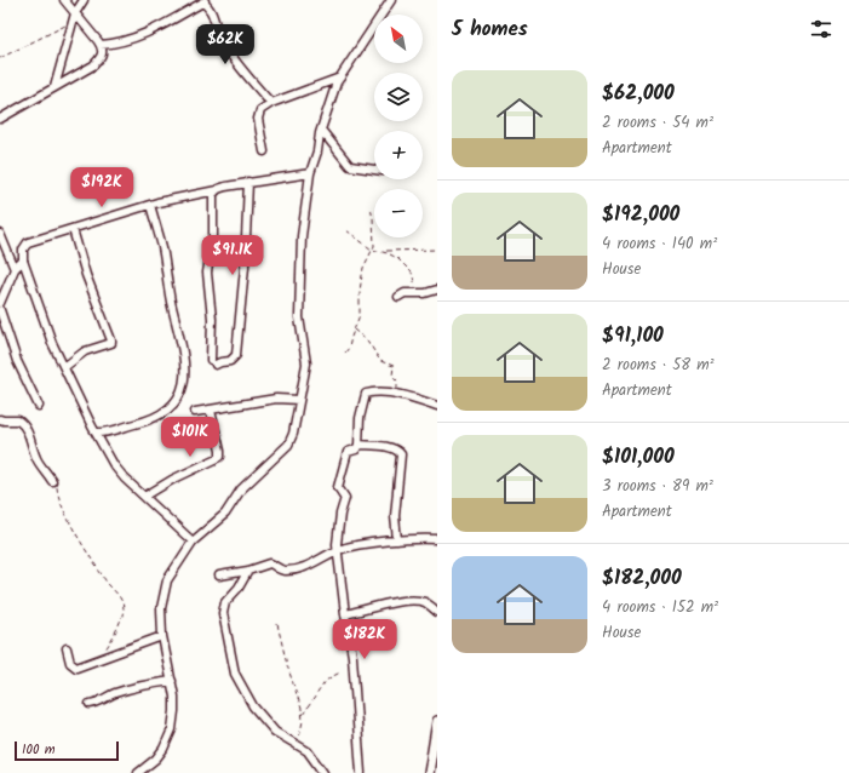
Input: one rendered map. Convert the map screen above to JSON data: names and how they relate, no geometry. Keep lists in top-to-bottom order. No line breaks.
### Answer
{"scale_bar":"100 m","north":"top left","page":{"heading":"5 homes","map_buttons":["+","−"],"price":["$62K","$192K","$91.1K","$101K","$182K"],"list":[{"name":"$62,000","note":"2 rooms · 54 m² · Apartment"},{"name":"$192,000","note":"4 rooms · 140 m² · House"},{"name":"$91,100","note":"2 rooms · 58 m² · Apartment"},{"name":"$101,000","note":"3 rooms · 89 m² · Apartment"},{"name":"$182,000","note":"4 rooms · 152 m² · House"}],"scale":"100 m"}}
